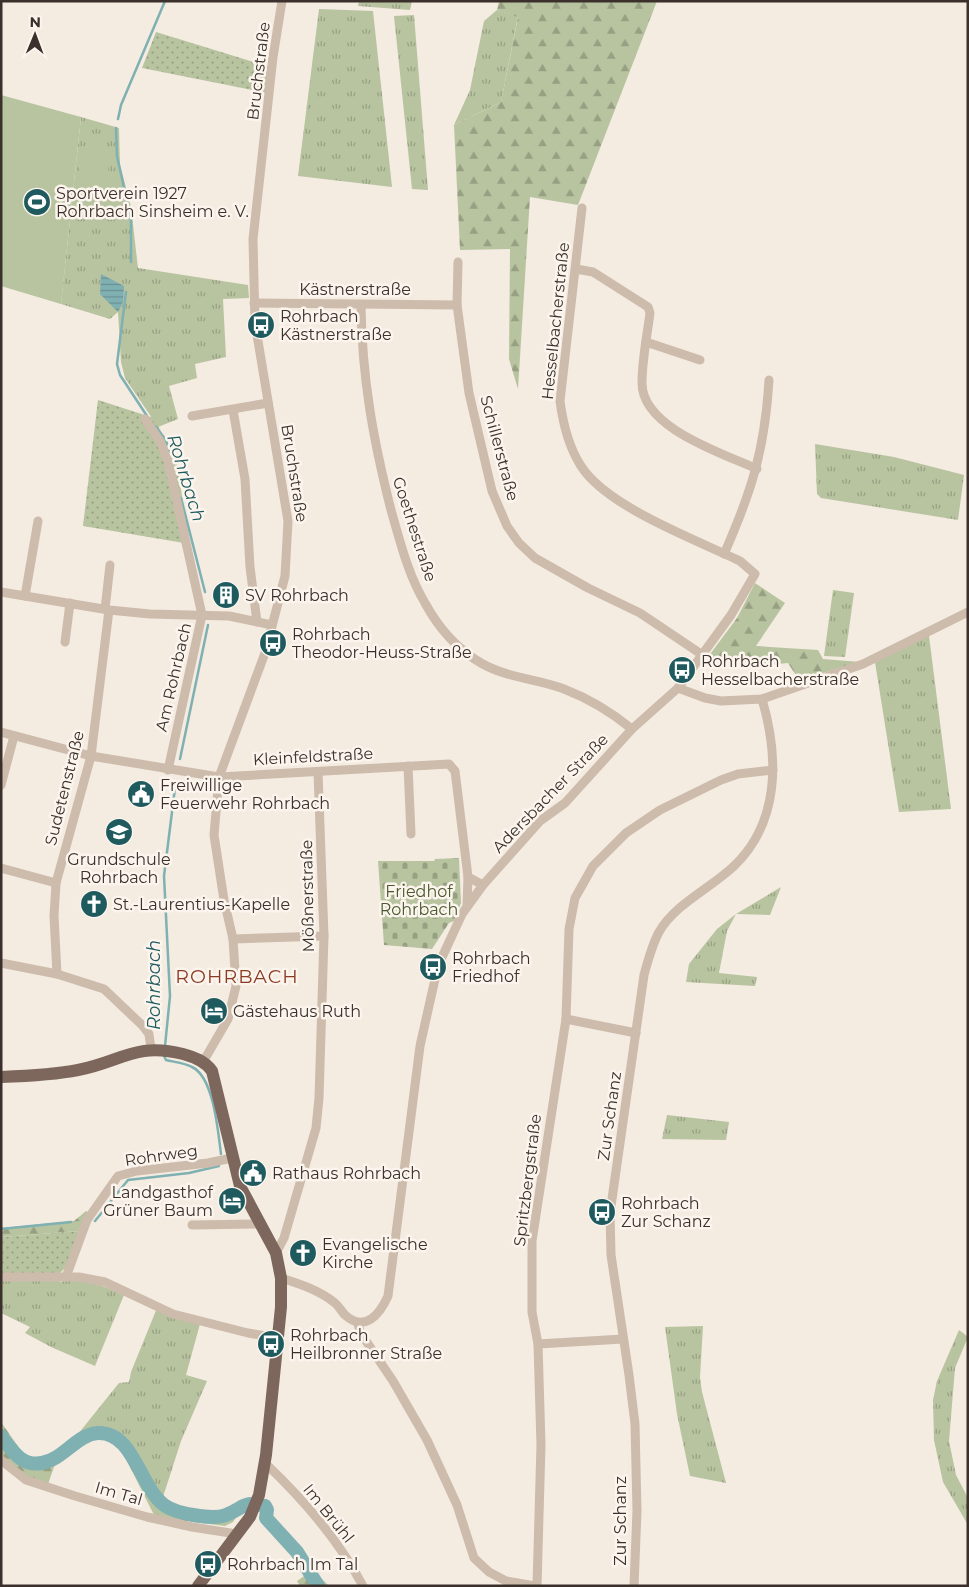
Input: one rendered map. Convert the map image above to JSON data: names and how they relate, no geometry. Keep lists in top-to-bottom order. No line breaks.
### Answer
{"streets":{"street":["Bruchstraße","Kästnerstraße","Hesselbacherstraße","Schillerstraße","Goethestraße","Am Rohrbach","Kleinfeldstraße","Sudetenstraße","Adersbacher Straße","Mößnerstraße","Zur Schanz","Rohrweg","Spritzbergstraße","Im Tal","Im Brühl"]},"crossings":[["Bruchstraße","Kästnerstraße"],["Bruchstraße","Kleinfeldstraße"],["Kästnerstraße","Schillerstraße"],["Kästnerstraße","Goethestraße"],["Hesselbacherstraße","Adersbacher Straße"],["Schillerstraße","Adersbacher Straße"],["Goethestraße","Adersbacher Straße"],["Am Rohrbach","Kleinfeldstraße"],["Kleinfeldstraße","Sudetenstraße"],["Kleinfeldstraße","Adersbacher Straße"],["Kleinfeldstraße","Mößnerstraße"],["Zur Schanz","Spritzbergstraße"]],"districts":["ROHRBACH"],"water":["Rohrbach"],"parks":["Friedhof Rohrbach"],"places":{"sports":["Sportverein 1927 Rohrbach Sinsheim e. V."],"bus stop":["Rohrbach Kästnerstraße","Rohrbach Theodor-Heuss-Straße","Rohrbach Hesselbacherstraße","Rohrbach Friedhof","Rohrbach Zur Schanz","Rohrbach Heilbronner Straße","Rohrbach Im Tal"],"building":["SV Rohrbach"],"public building":["Freiwillige Feuerwehr Rohrbach","Rathaus Rohrbach"],"school or university":["Grundschule Rohrbach"],"church":["St.-Laurentius-Kapelle","Evangelische Kirche"],"hotel":["Gästehaus Ruth","Landgasthof Grüner Baum"]},"north":"top"}
